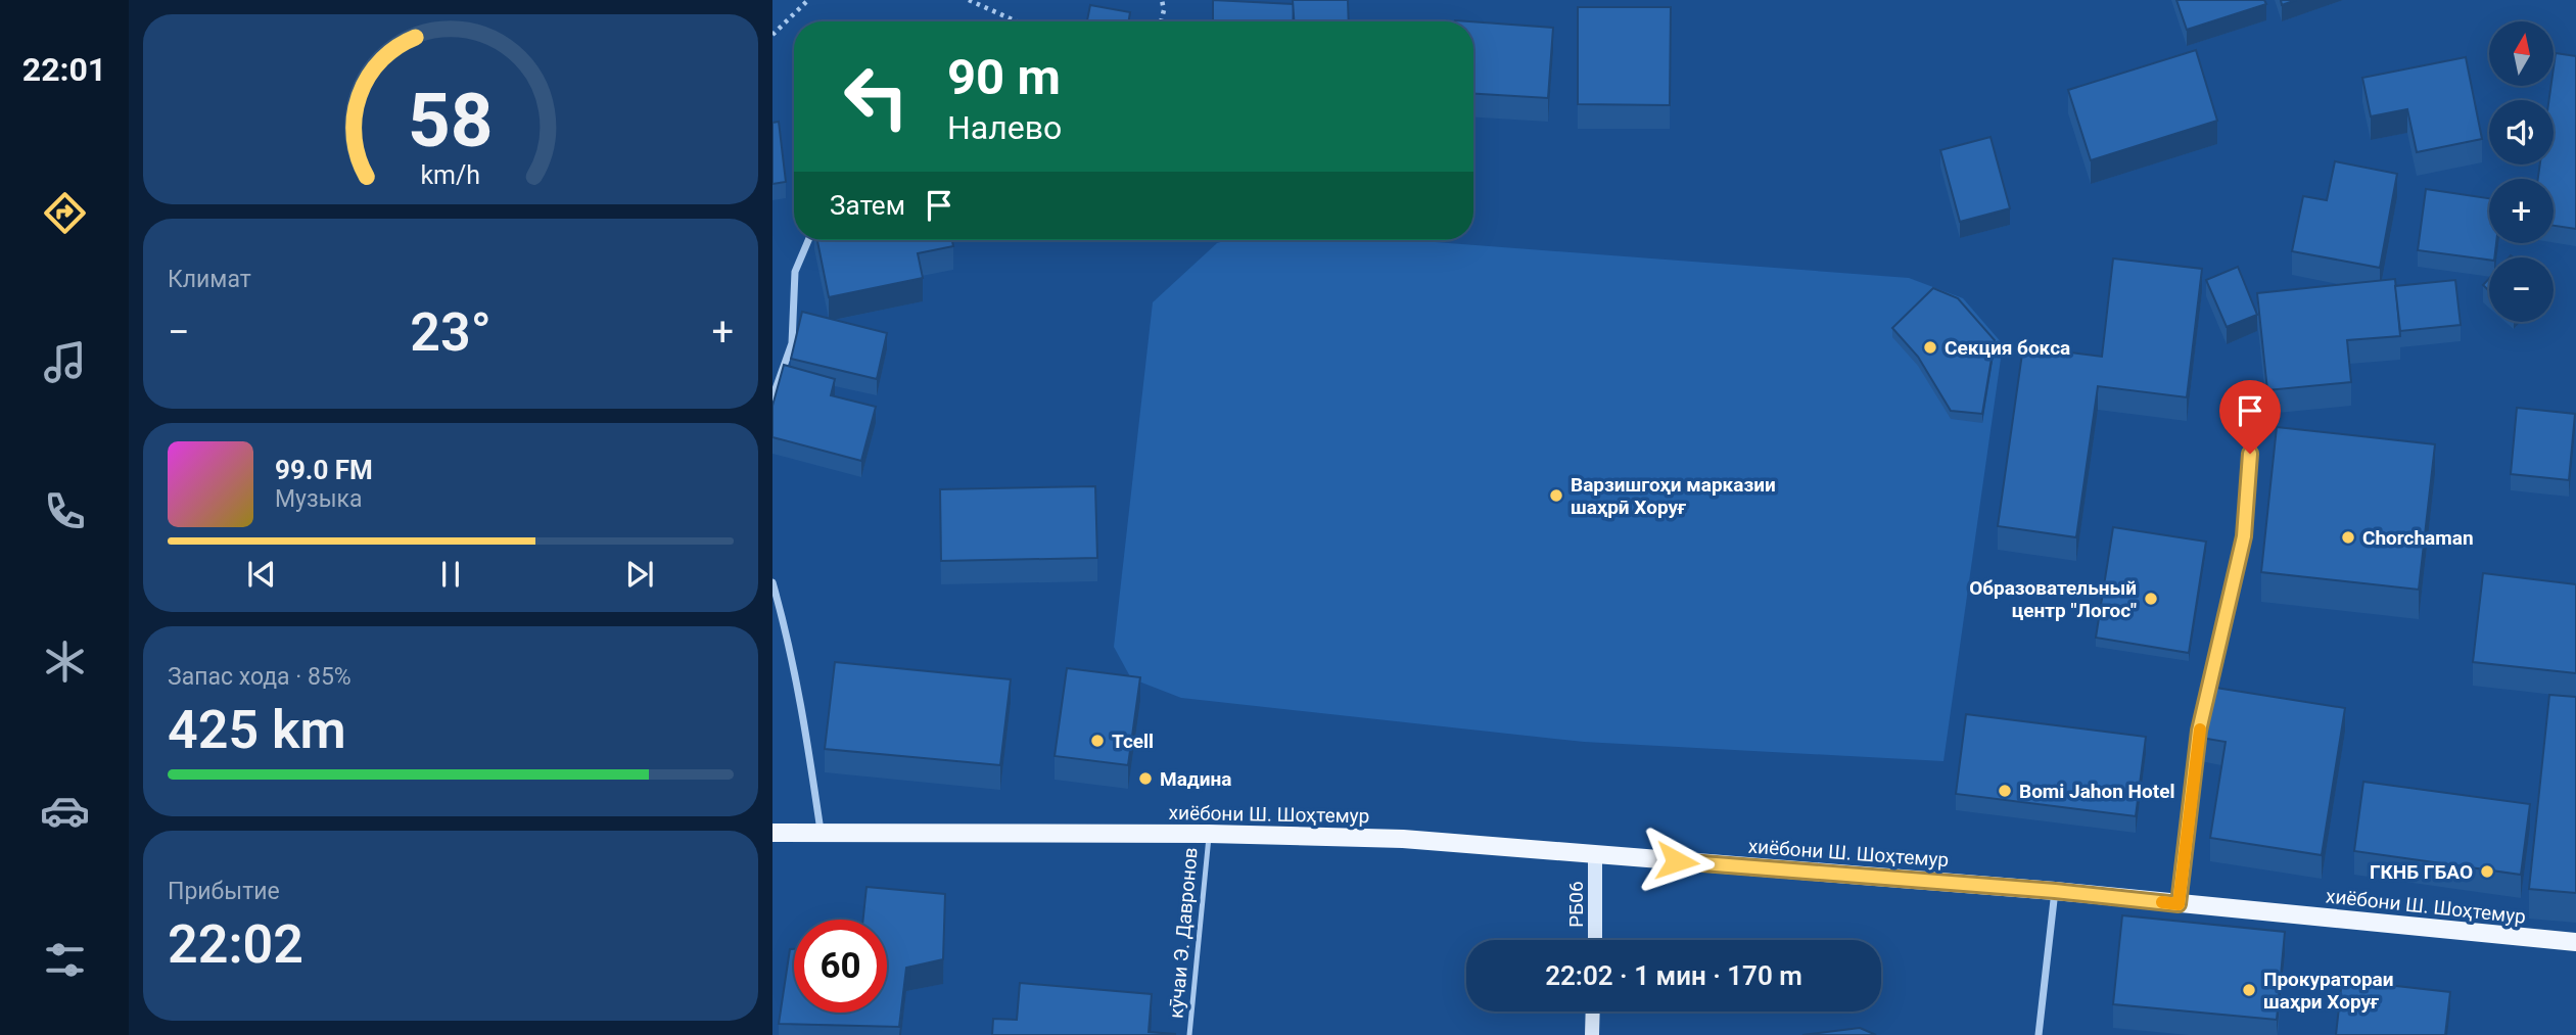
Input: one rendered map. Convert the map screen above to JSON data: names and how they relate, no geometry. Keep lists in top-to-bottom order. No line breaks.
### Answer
{"streets":{"main road":["хиёбони Ш. Шоҳтемур","РБ06"],"lane":["кӯчаи Э. Давронов"]},"crossings":[["хиёбони Ш. Шоҳтемур","РБ06"],["хиёбони Ш. Шоҳтемур","кӯчаи Э. Давронов"]],"places":["Секция бокса","Варзишгоҳи марказии шаҳрӣ Хоруғ","Chorchaman","Образовательный центр \"Логос\"","Tcell","Мадина","Bomi Jahon Hotel","ГКНБ ГБАО","Прокуратораи шаҳри Хоруғ"],"north":"top","page":{"tabs":"22:01","map_buttons":["+","−"],"turn":["90 m","Налево"],"then":"Затем","tile":["Климат",["Запас хода · 85%","425 km"],["Прибытие","22:02"]],"heat":["−","23°","+"],"song":["99.0 FM","Музыка"],"limit":"60","trip":"22:02 · 1 мин · 170 m","gauge":["58","km/h"]}}
